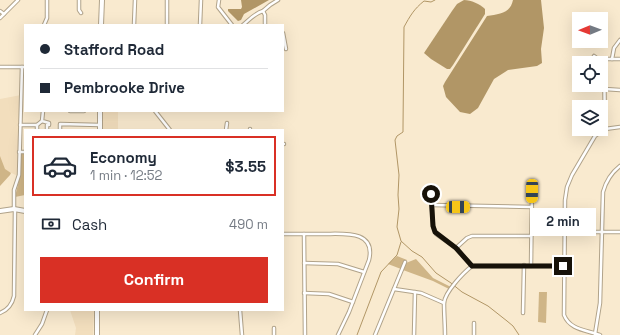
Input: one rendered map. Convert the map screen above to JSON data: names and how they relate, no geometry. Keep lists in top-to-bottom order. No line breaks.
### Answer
{"north":"left","page":{"banner":["Stafford Road","Pembrooke Drive"],"list":[{"name":"Economy","note":"1 min · 12:52","value":"$3.55"}],"pay":["Cash","490 m"],"bubble":"2 min","buttons":"Confirm"}}
